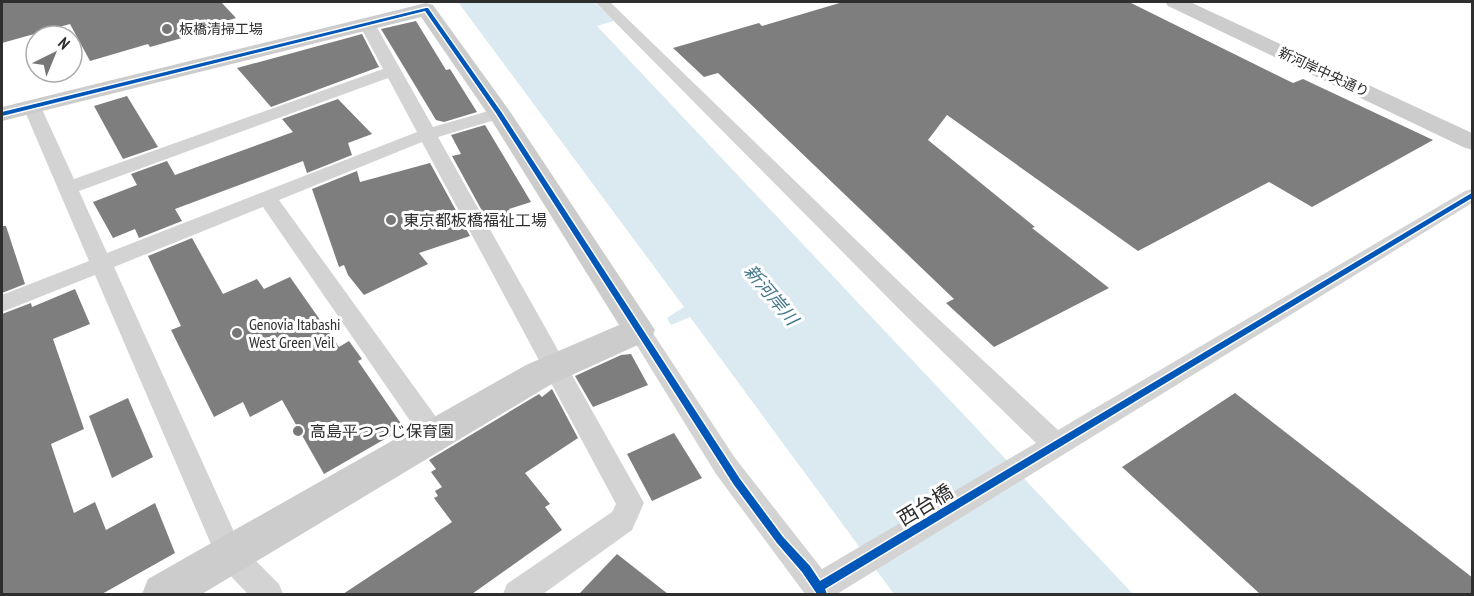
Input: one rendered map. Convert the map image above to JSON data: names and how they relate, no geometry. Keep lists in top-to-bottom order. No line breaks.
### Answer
{"streets":{"street":["新河岸中央通り","西台橋"]},"water":["新河岸川"],"places":["板橋清掃工場","東京都板橋福祉工場","Genovia Itabashi West Green Veil","高島平つつじ保育園"],"north":"top right"}
